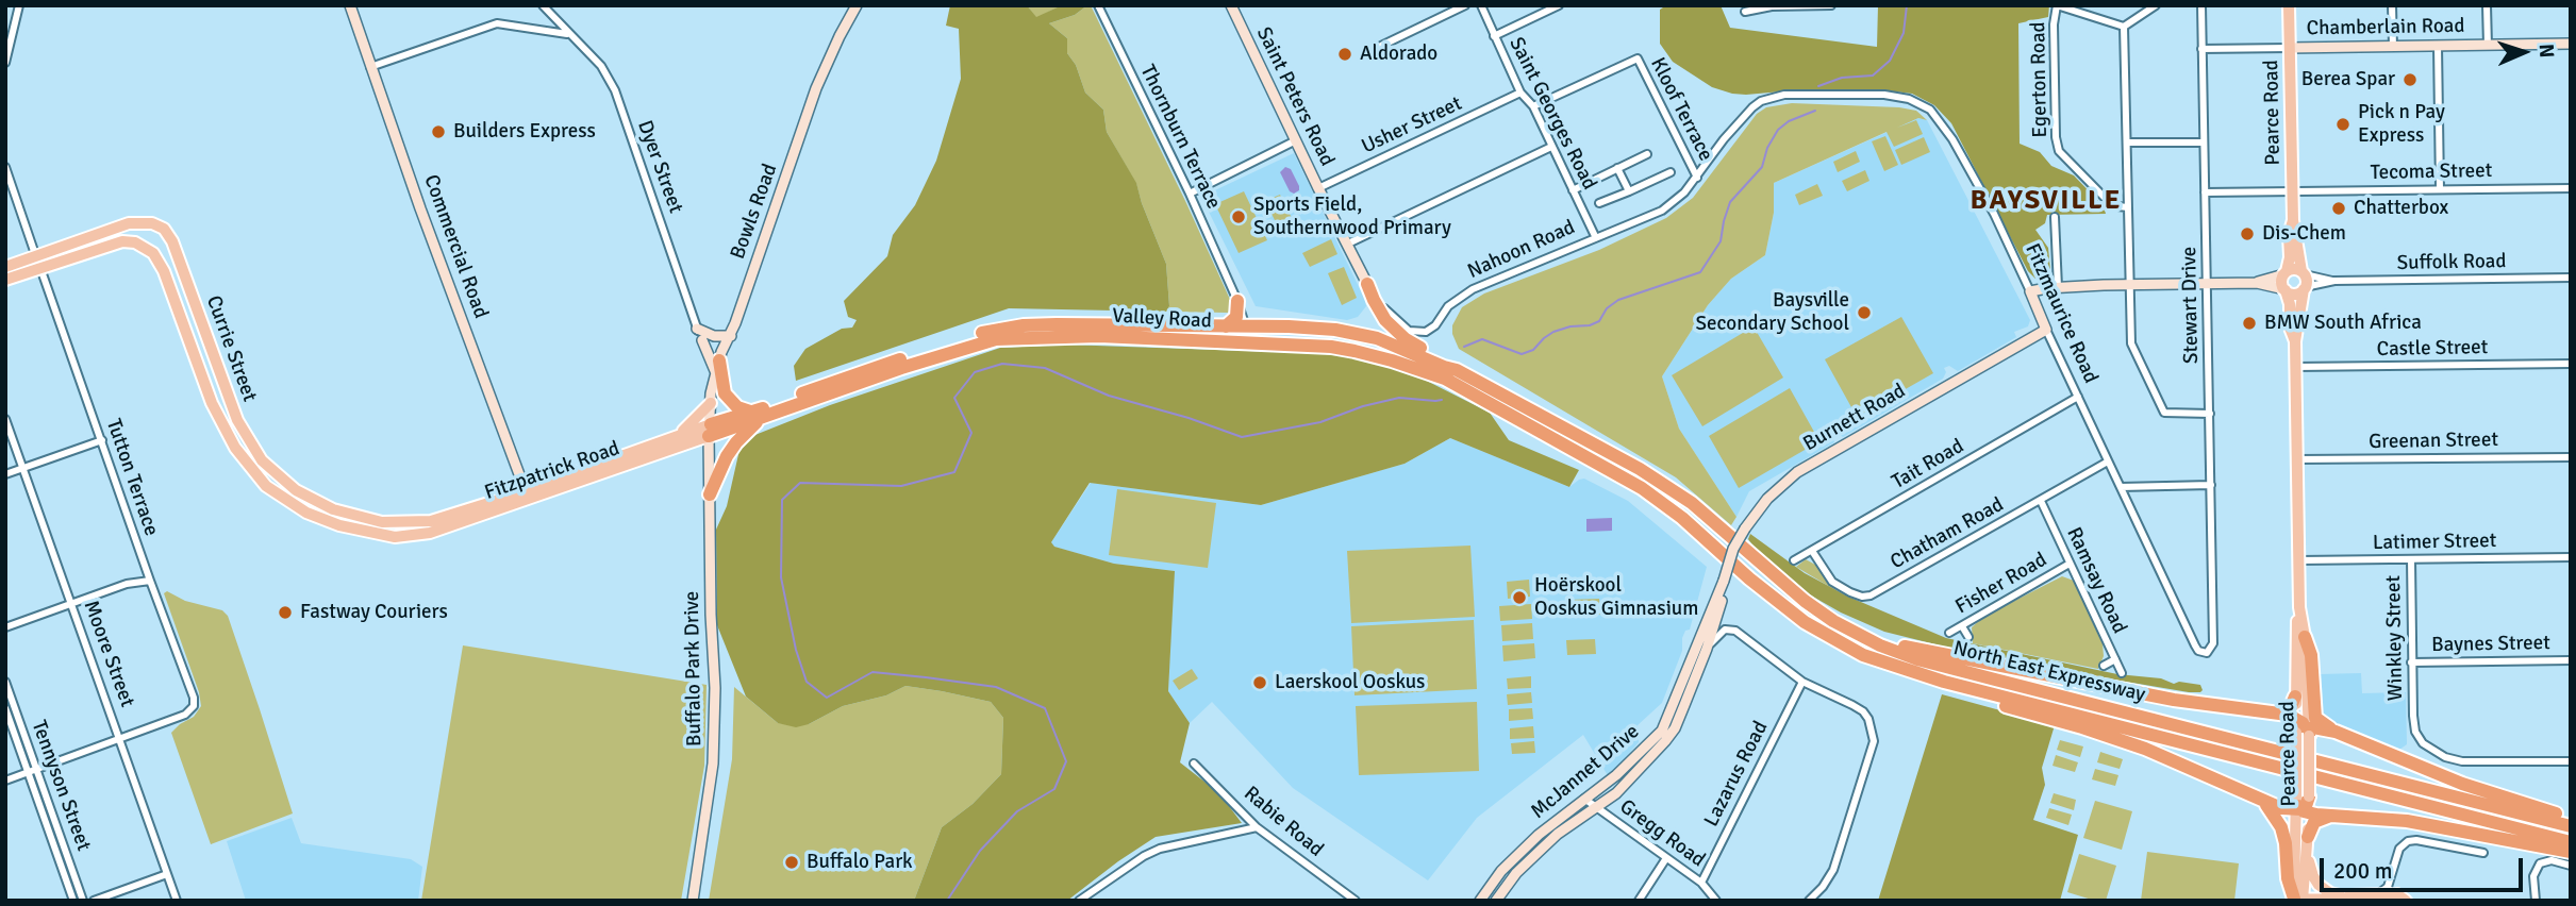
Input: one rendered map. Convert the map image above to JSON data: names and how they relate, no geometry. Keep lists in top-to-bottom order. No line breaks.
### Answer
{"streets":{"highway":["Valley Road","North East Expressway"],"main road":["Pearce Road","Currie Street","Fitzpatrick Road"],"street":["Chamberlain Road","Egerton Road","Saint Peters Road","Kloof Terrace","Saint Georges Road","Usher Street","Thornburn Terrace","Dyer Street","Tecoma Street","Bowls Road","Commercial Road","Nahoon Road","Suffolk Road","Stewart Drive","Fitzmaurice Road","Castle Street","Burnett Road","Greenan Street","Tait Road","Tutton Terrace","Chatham Road","Latimer Street","Ramsay Road","Fisher Road","Winkley Street","Baynes Street","Moore Street","Buffalo Park Drive","McJannet Drive","Lazarus Road","Tennyson Street","Rabie Road","Gregg Road"]},"crossings":[["Chamberlain Road","Pearce Road"],["Saint Peters Road","Usher Street"],["Saint Peters Road","Nahoon Road"],["Kloof Terrace","Saint Georges Road"],["Kloof Terrace","Fitzmaurice Road"],["Pearce Road","Tecoma Street"],["Pearce Road","Suffolk Road"],["Pearce Road","Castle Street"],["Pearce Road","Greenan Street"],["Pearce Road","Latimer Street"],["Saint Georges Road","Usher Street"],["Saint Georges Road","Nahoon Road"],["Thornburn Terrace","Valley Road"],["Tecoma Street","Stewart Drive"],["Bowls Road","Valley Road"],["Bowls Road","Fitzpatrick Road"],["Bowls Road","Buffalo Park Drive"],["Commercial Road","Fitzpatrick Road"],["Stewart Drive","Fitzmaurice Road"],["Fitzmaurice Road","Burnett Road"],["Fitzmaurice Road","Tait Road"],["Fitzmaurice Road","Chatham Road"],["Valley Road","Fitzpatrick Road"],["Valley Road","Buffalo Park Drive"],["Valley Road","North East Expressway"],["Currie Street","Fitzpatrick Road"],["Currie Street","Tutton Terrace"],["Burnett Road","McJannet Drive"],["Tait Road","Chatham Road"],["Fitzpatrick Road","Buffalo Park Drive"],["Tutton Terrace","Moore Street"],["Chatham Road","Ramsay Road"],["Latimer Street","Winkley Street"],["Ramsay Road","Fisher Road"],["Winkley Street","Baynes Street"],["McJannet Drive","Gregg Road"],["Lazarus Road","Gregg Road"]],"districts":["BAYSVILLE"],"places":["Aldorado","Berea Spar","Pick n Pay Express","Builders Express","Chatterbox","Sports Field, Southernwood Primary","Dis-Chem","Baysville Secondary School","BMW South Africa","Hoërskool Ooskus Gimnasium","Fastway Couriers","Laerskool Ooskus","Buffalo Park"],"scale_bar":"200 m","north":"right"}
